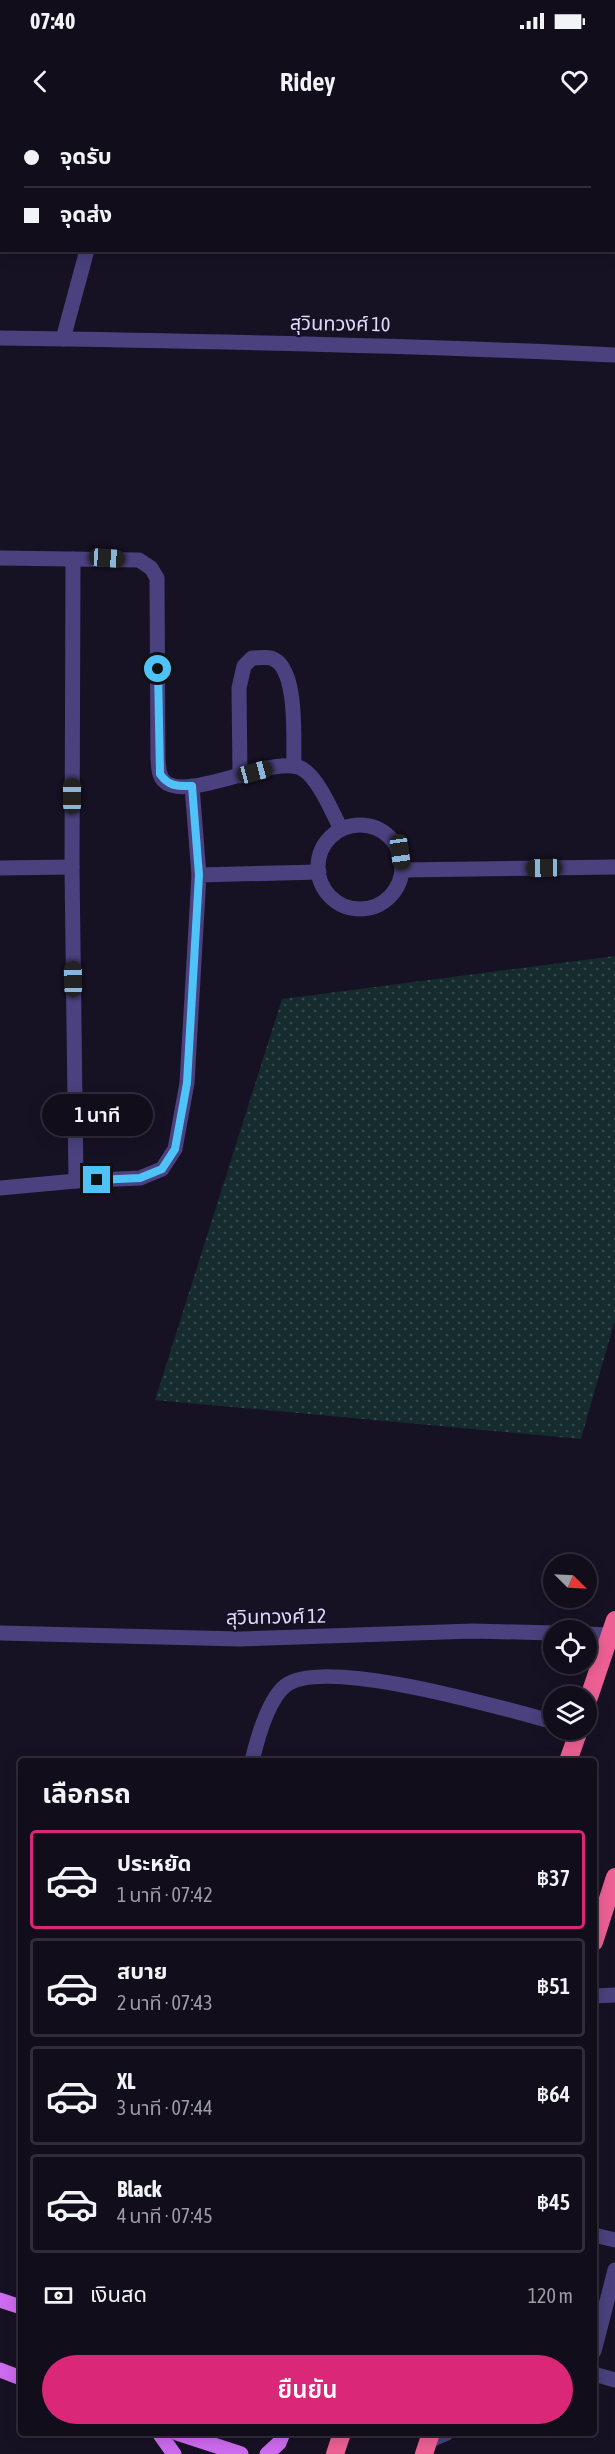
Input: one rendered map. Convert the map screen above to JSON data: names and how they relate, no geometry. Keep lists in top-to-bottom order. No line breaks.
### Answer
{"streets":{"street":["สุวินทวงศ์ 10","สุวินทวงศ์ 12"]},"north":"bottom right","page":{"status":"07:40","header":"Ridey","banner":["จุดรับ","จุดส่ง"],"bubble":"1 นาที","heading":"เลือกรถ","list":[{"name":"ประหยัด","note":"1 นาที · 07:42","value":"฿37"},{"name":"สบาย","note":"2 นาที · 07:43","value":"฿51"},{"name":"XL","note":"3 นาที · 07:44","value":"฿64"},{"name":"Black","note":"4 นาที · 07:45","value":"฿45"}],"pay":["เงินสด","120 m"],"buttons":"ยืนยัน"}}
